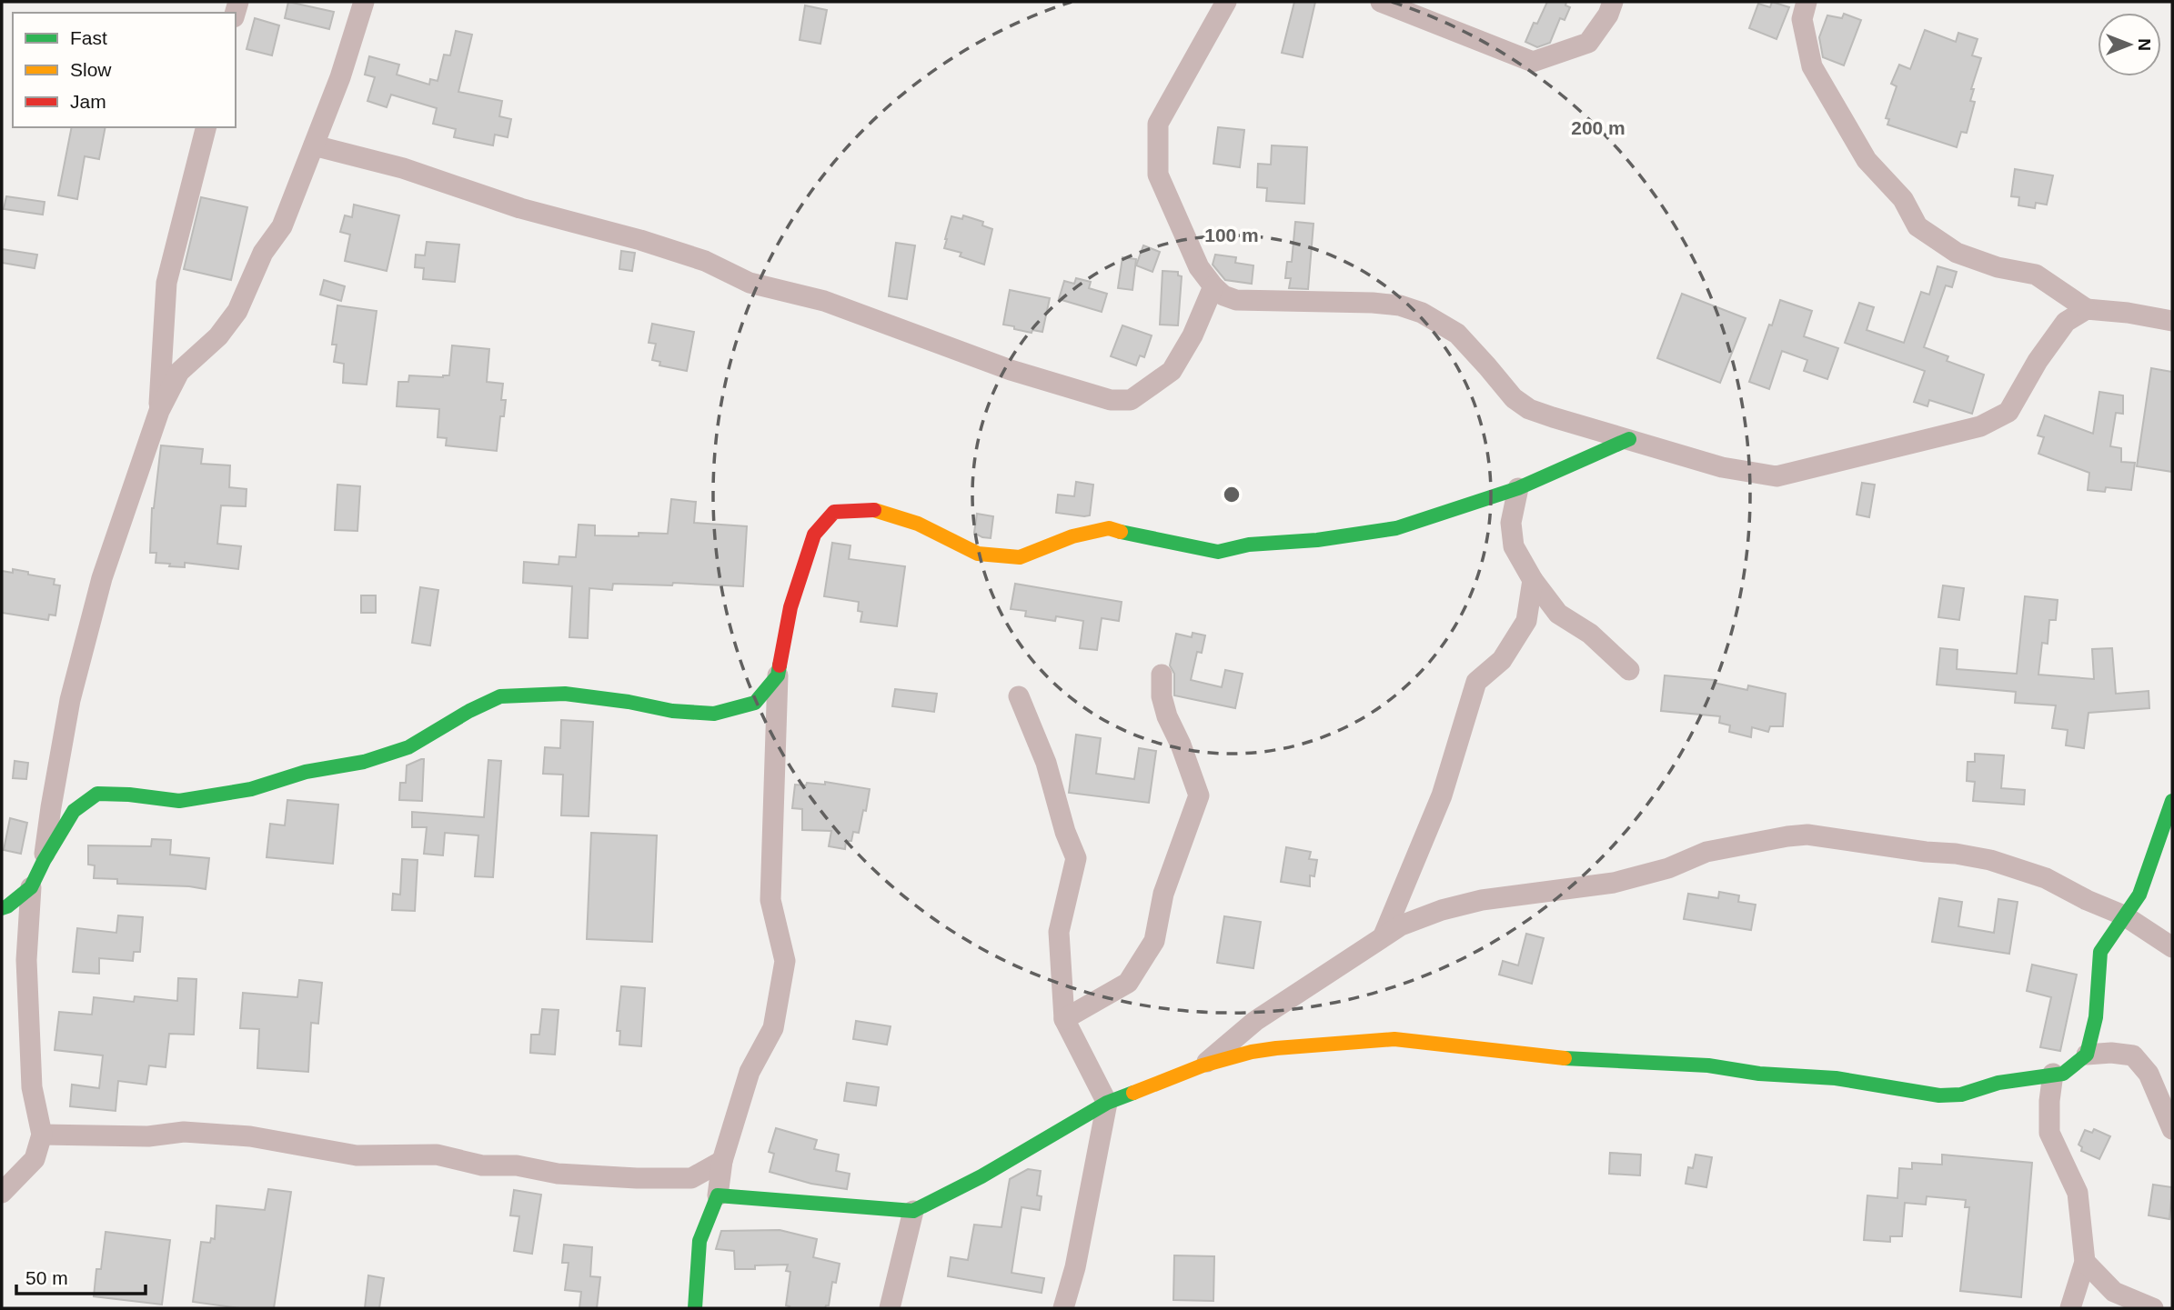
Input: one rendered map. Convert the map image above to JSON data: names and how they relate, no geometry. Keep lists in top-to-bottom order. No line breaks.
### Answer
{"legend":["Fast","Slow","Jam"],"scale_bar":"50 m","north":"right","rings":["200 m","100 m"]}
